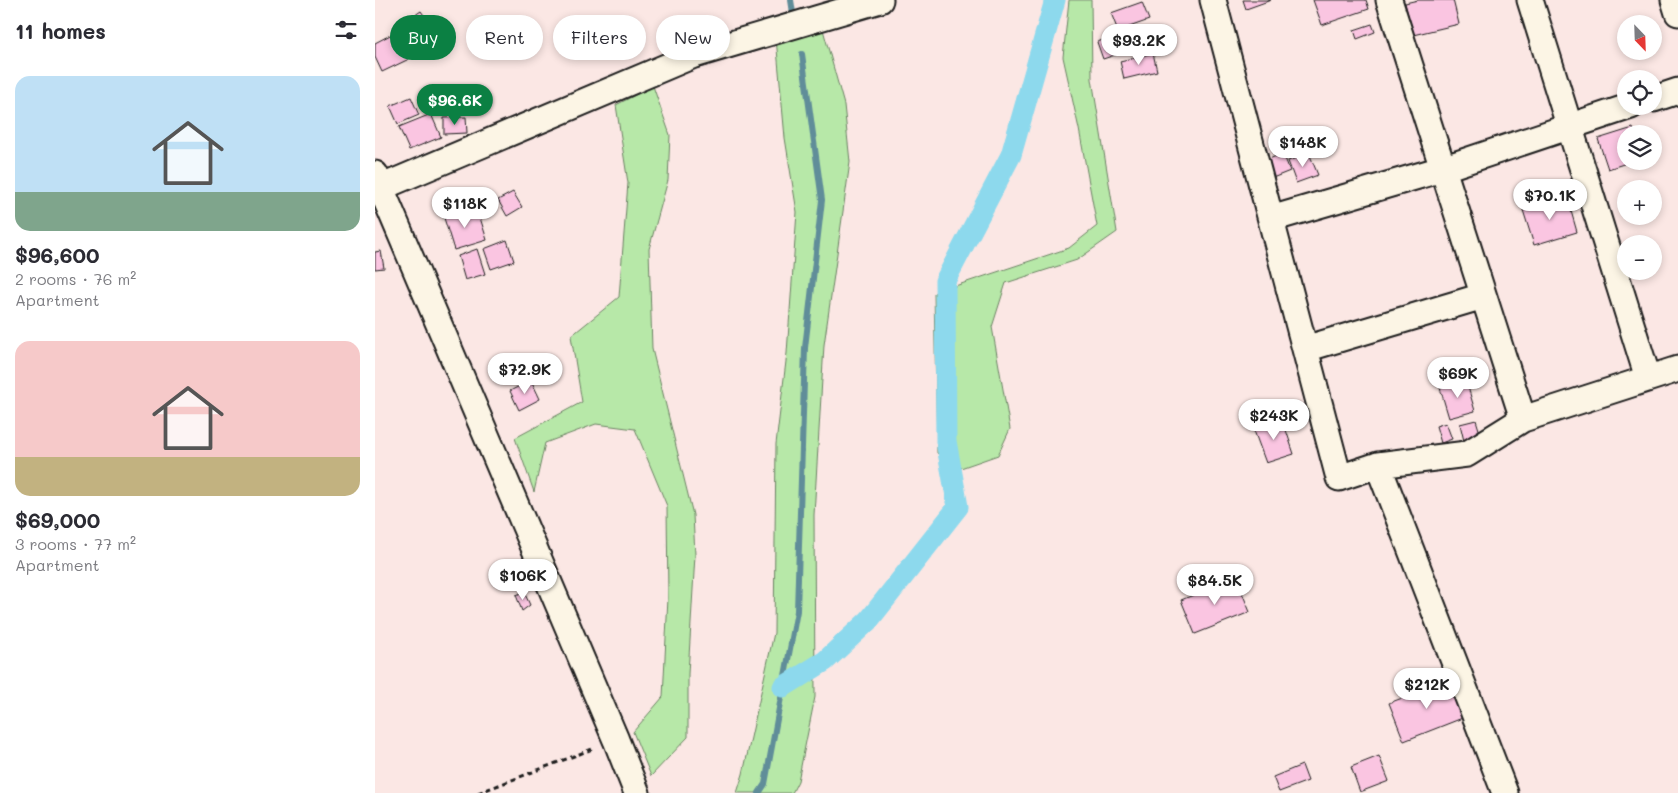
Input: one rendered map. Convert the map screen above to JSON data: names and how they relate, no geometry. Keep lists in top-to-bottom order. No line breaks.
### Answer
{"north":"bottom right","page":{"heading":"11 homes","map_buttons":["+","−"],"chip":["Buy","Rent","Filters","New"],"price":["$93.2K","$96.6K","$148K","$70.1K","$118K","$72.9K","$69K","$243K","$106K","$84.5K","$212K"],"list":[{"name":"$96,600","note":"2 rooms · 76 m² · Apartment"},{"name":"$69,000","note":"3 rooms · 77 m² · Apartment"}]}}
